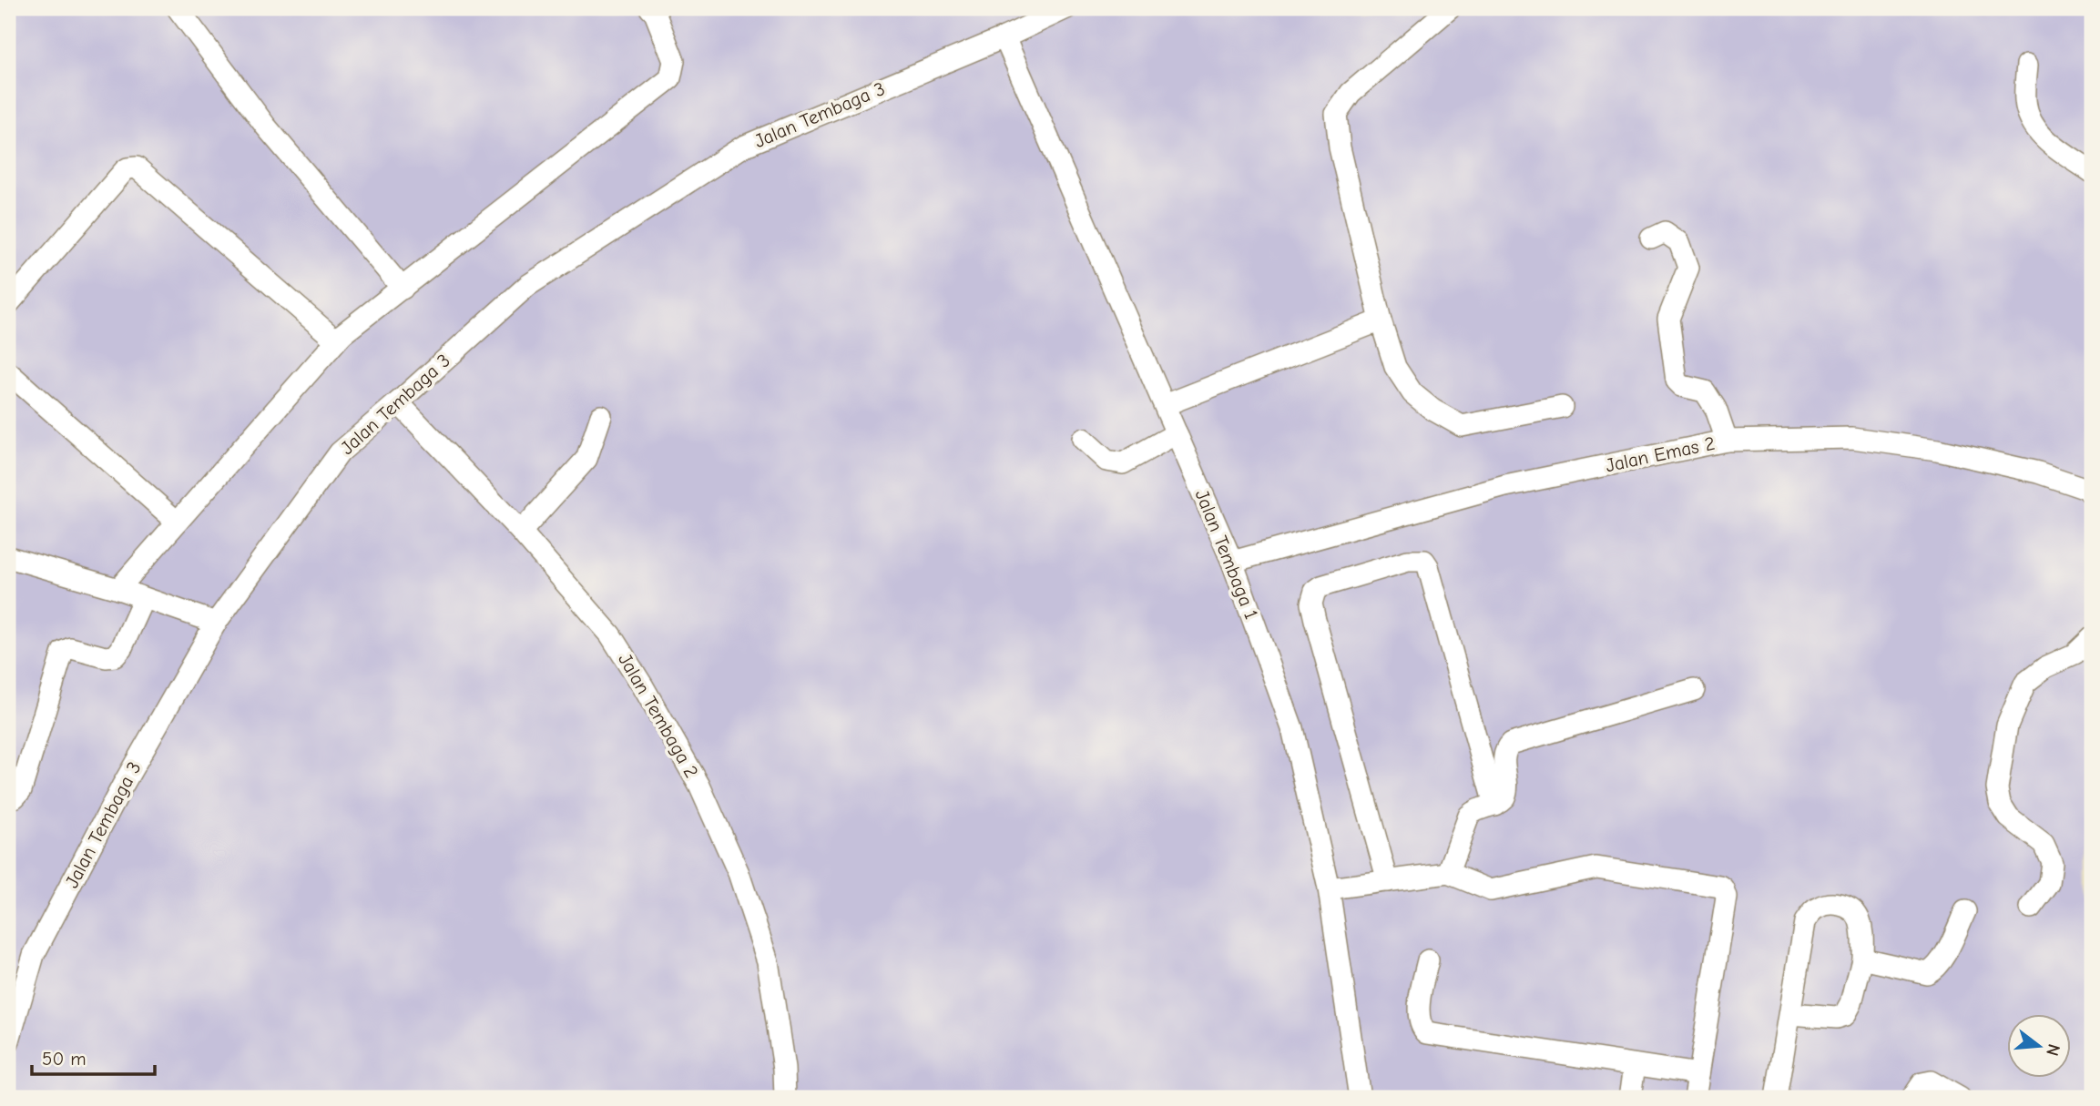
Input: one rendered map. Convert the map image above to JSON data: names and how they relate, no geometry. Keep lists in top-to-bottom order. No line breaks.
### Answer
{"streets":{"street":["Jalan Tembaga 3","Jalan Emas 2","Jalan Tembaga 1","Jalan Tembaga 2"]},"crossings":[["Jalan Tembaga 3","Jalan Tembaga 1"],["Jalan Tembaga 3","Jalan Tembaga 2"],["Jalan Emas 2","Jalan Tembaga 1"]],"scale_bar":"50 m","north":"right"}
